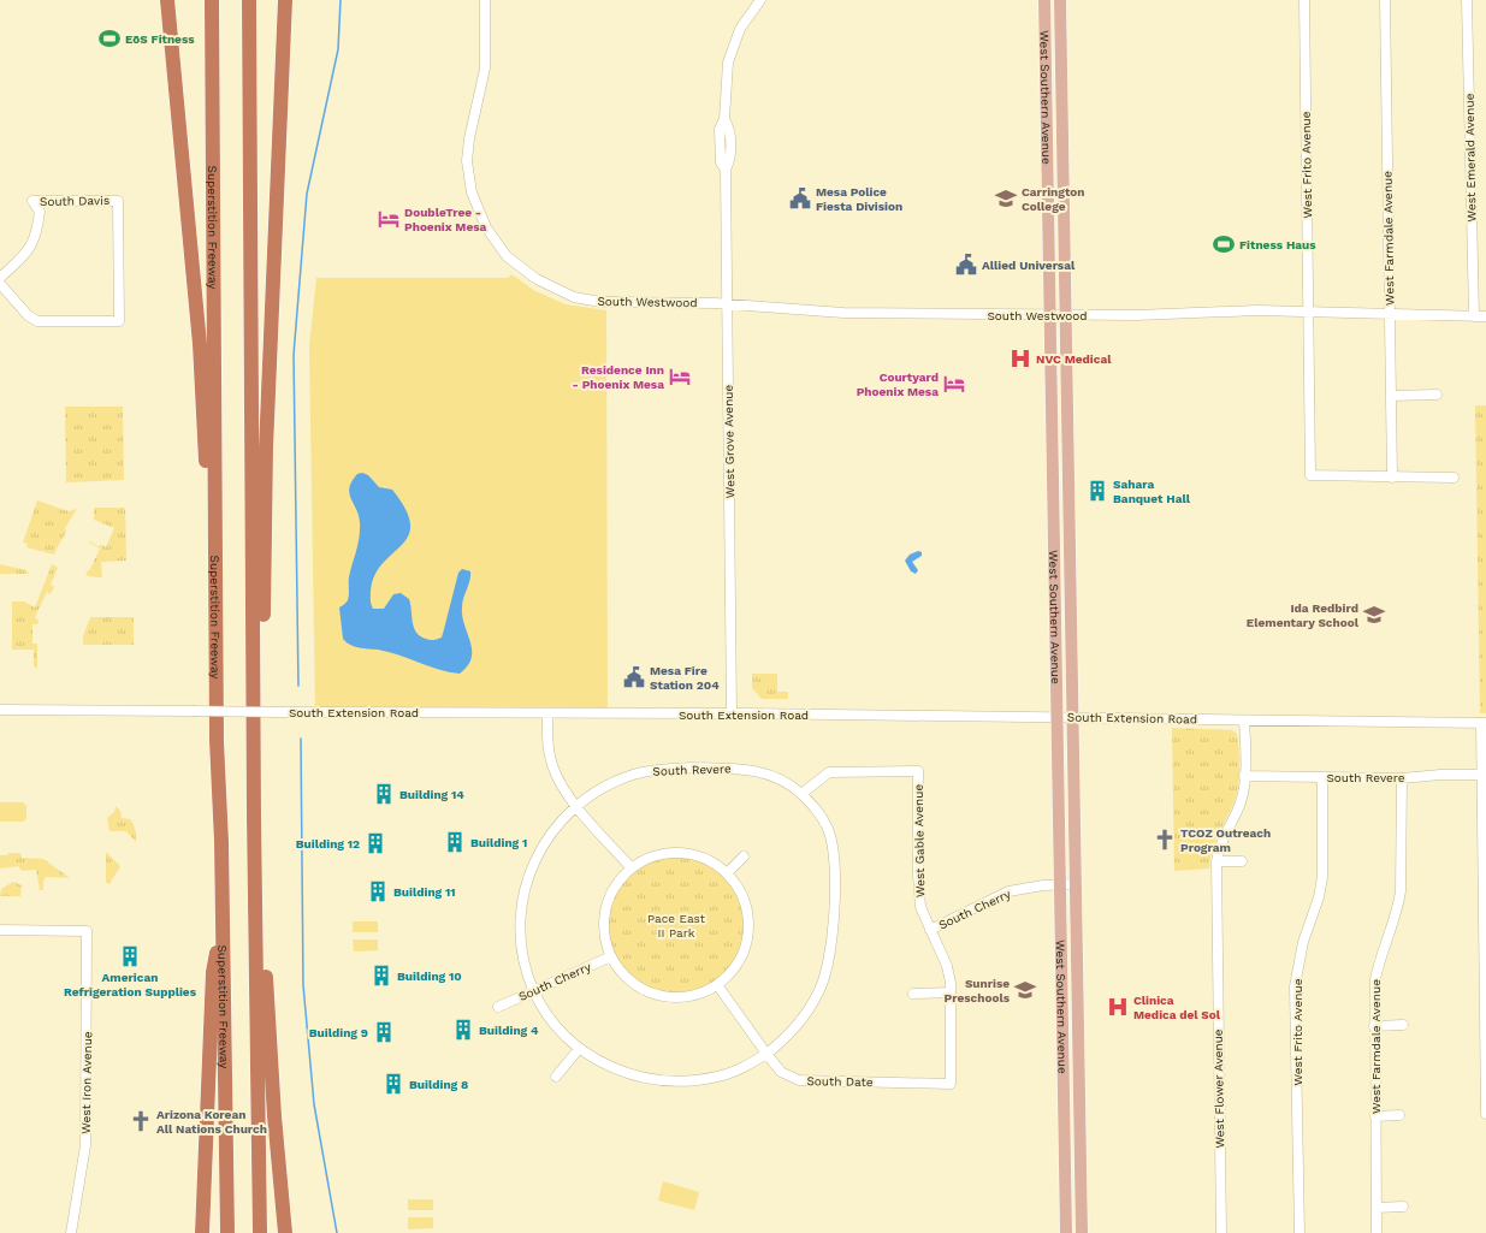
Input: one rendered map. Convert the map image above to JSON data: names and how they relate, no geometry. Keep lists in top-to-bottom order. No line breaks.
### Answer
{"streets":{"highway":["Superstition Freeway"],"main road":["West Southern Avenue"],"street":["West Emerald Avenue","West Frito Avenue","South Davis","West Farmdale Avenue","South Westwood","West Grove Avenue","South Extension Road","South Revere","West Gable Avenue","South Cherry","South Date","West Iron Avenue","West Flower Avenue"]},"crossings":[["West Southern Avenue","South Westwood"],["West Southern Avenue","South Extension Road"],["West Southern Avenue","South Cherry"],["West Emerald Avenue","South Westwood"],["West Frito Avenue","West Farmdale Avenue"],["West Frito Avenue","South Westwood"],["West Frito Avenue","South Revere"],["West Farmdale Avenue","South Westwood"],["West Farmdale Avenue","South Revere"],["South Westwood","West Grove Avenue"],["West Grove Avenue","South Extension Road"],["South Extension Road","West Flower Avenue"],["South Revere","West Gable Avenue"],["South Revere","South Cherry"],["South Revere","South Date"],["South Revere","West Flower Avenue"],["West Gable Avenue","South Cherry"],["West Gable Avenue","South Date"],["South Cherry","South Date"]],"parks":["Pace East II Park"],"places":{"sports":["EōS Fitness","Fitness Haus"],"public building":["Mesa Police Fiesta Division","Allied Universal","Mesa Fire Station 204"],"school or university":["Carrington College","Ida Redbird Elementary School","Sunrise Preschools"],"hotel":["DoubleTree - Phoenix Mesa","Residence Inn - Phoenix Mesa","Courtyard Phoenix Mesa"],"hospital":["NVC Medical","Clinica Medica del Sol"],"building":["Sahara Banquet Hall","Building 14","Building 1","Building 12","Building 11","American Refrigeration Supplies","Building 10","Building 4","Building 9","Building 8"],"church":["TCOZ Outreach Program","Arizona Korean All Nations Church"]}}
